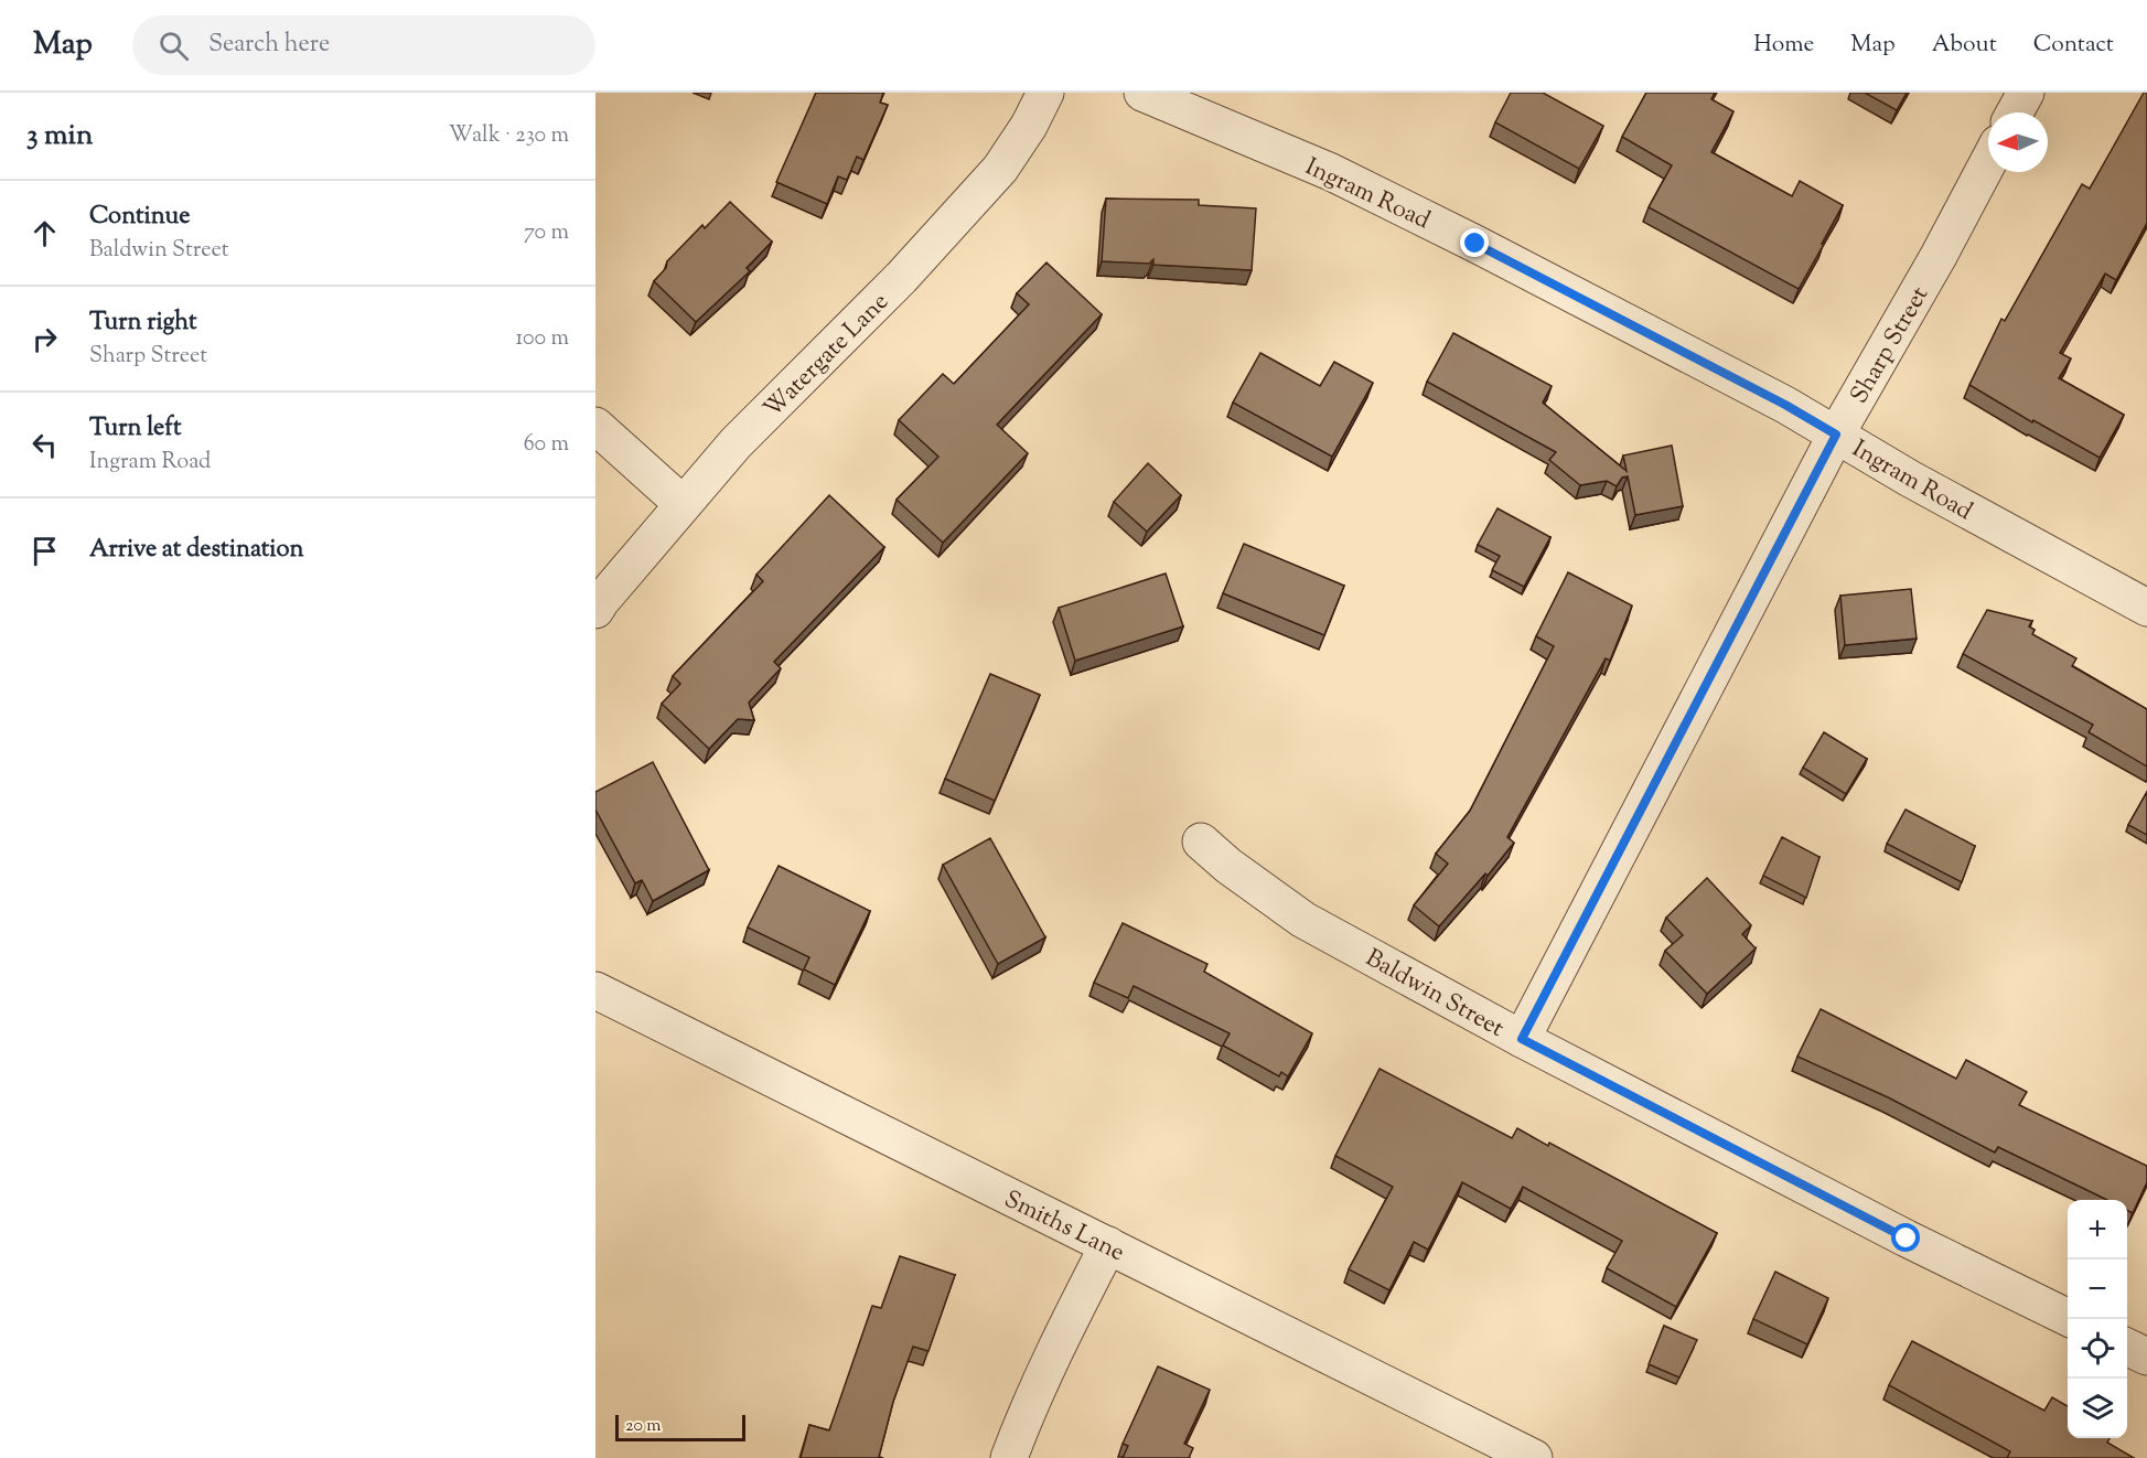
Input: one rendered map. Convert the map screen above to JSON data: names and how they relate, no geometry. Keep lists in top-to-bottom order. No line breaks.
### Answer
{"streets":{"street":["Ingram Road","Sharp Street","Watergate Lane","Baldwin Street","Smiths Lane"]},"crossings":[["Ingram Road","Sharp Street"],["Sharp Street","Baldwin Street"]],"scale_bar":"20 m","north":"left","page":{"header":"Map","search":"Search here","nav":["Home","Map","About","Contact"],"heading":["3 min","Walk · 230 m"],"list":[["Continue","Baldwin Street","70 m"],["Turn right","Sharp Street","100 m"],["Turn left","Ingram Road","60 m"],"Arrive at destination"],"map_buttons":["+","−"],"scale":"20 m"}}
